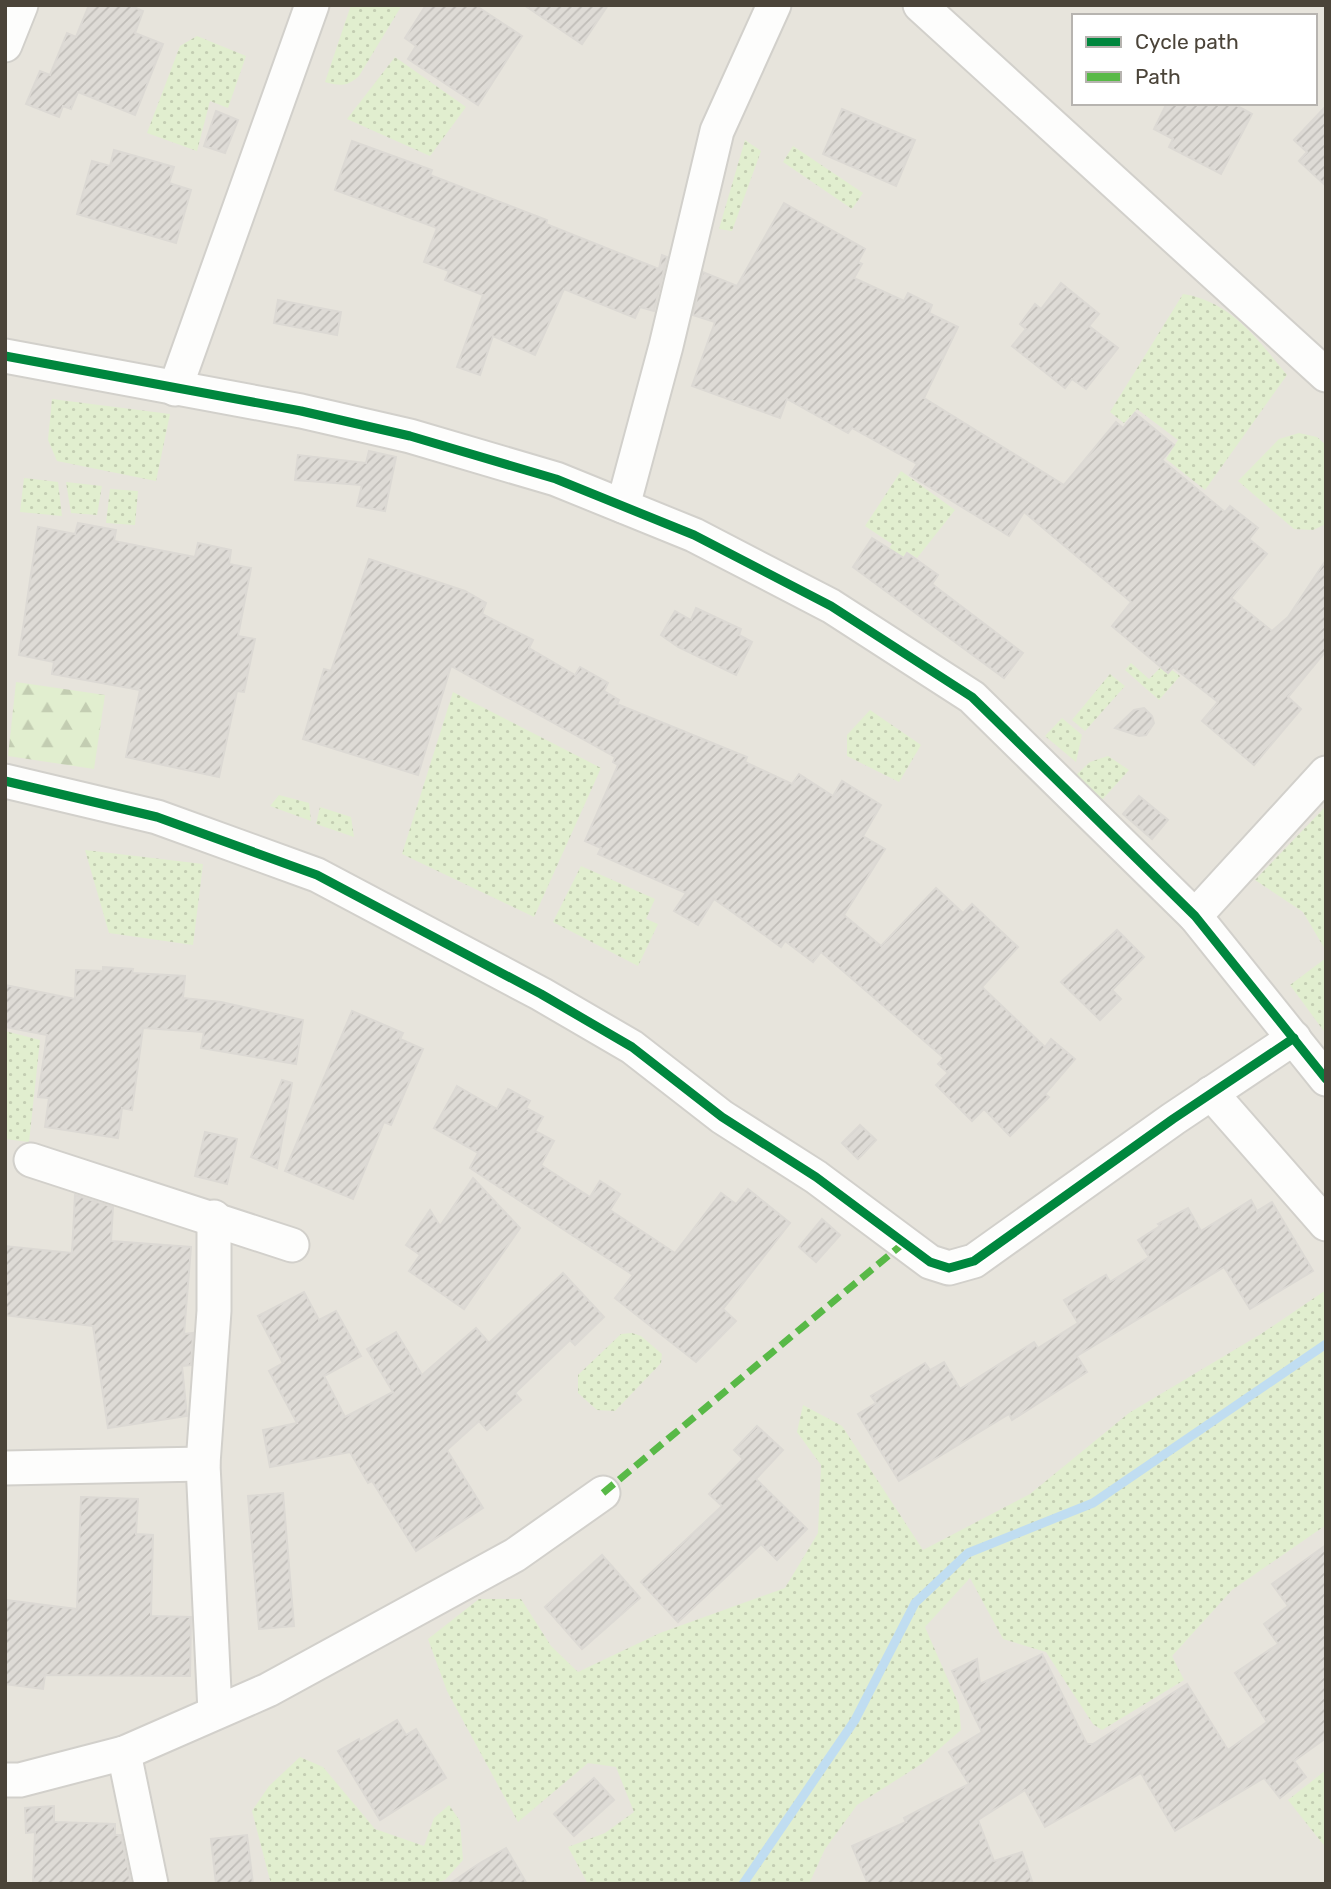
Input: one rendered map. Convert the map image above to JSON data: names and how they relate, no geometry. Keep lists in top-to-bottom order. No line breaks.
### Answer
{"legend":["Cycle path","Path"]}
